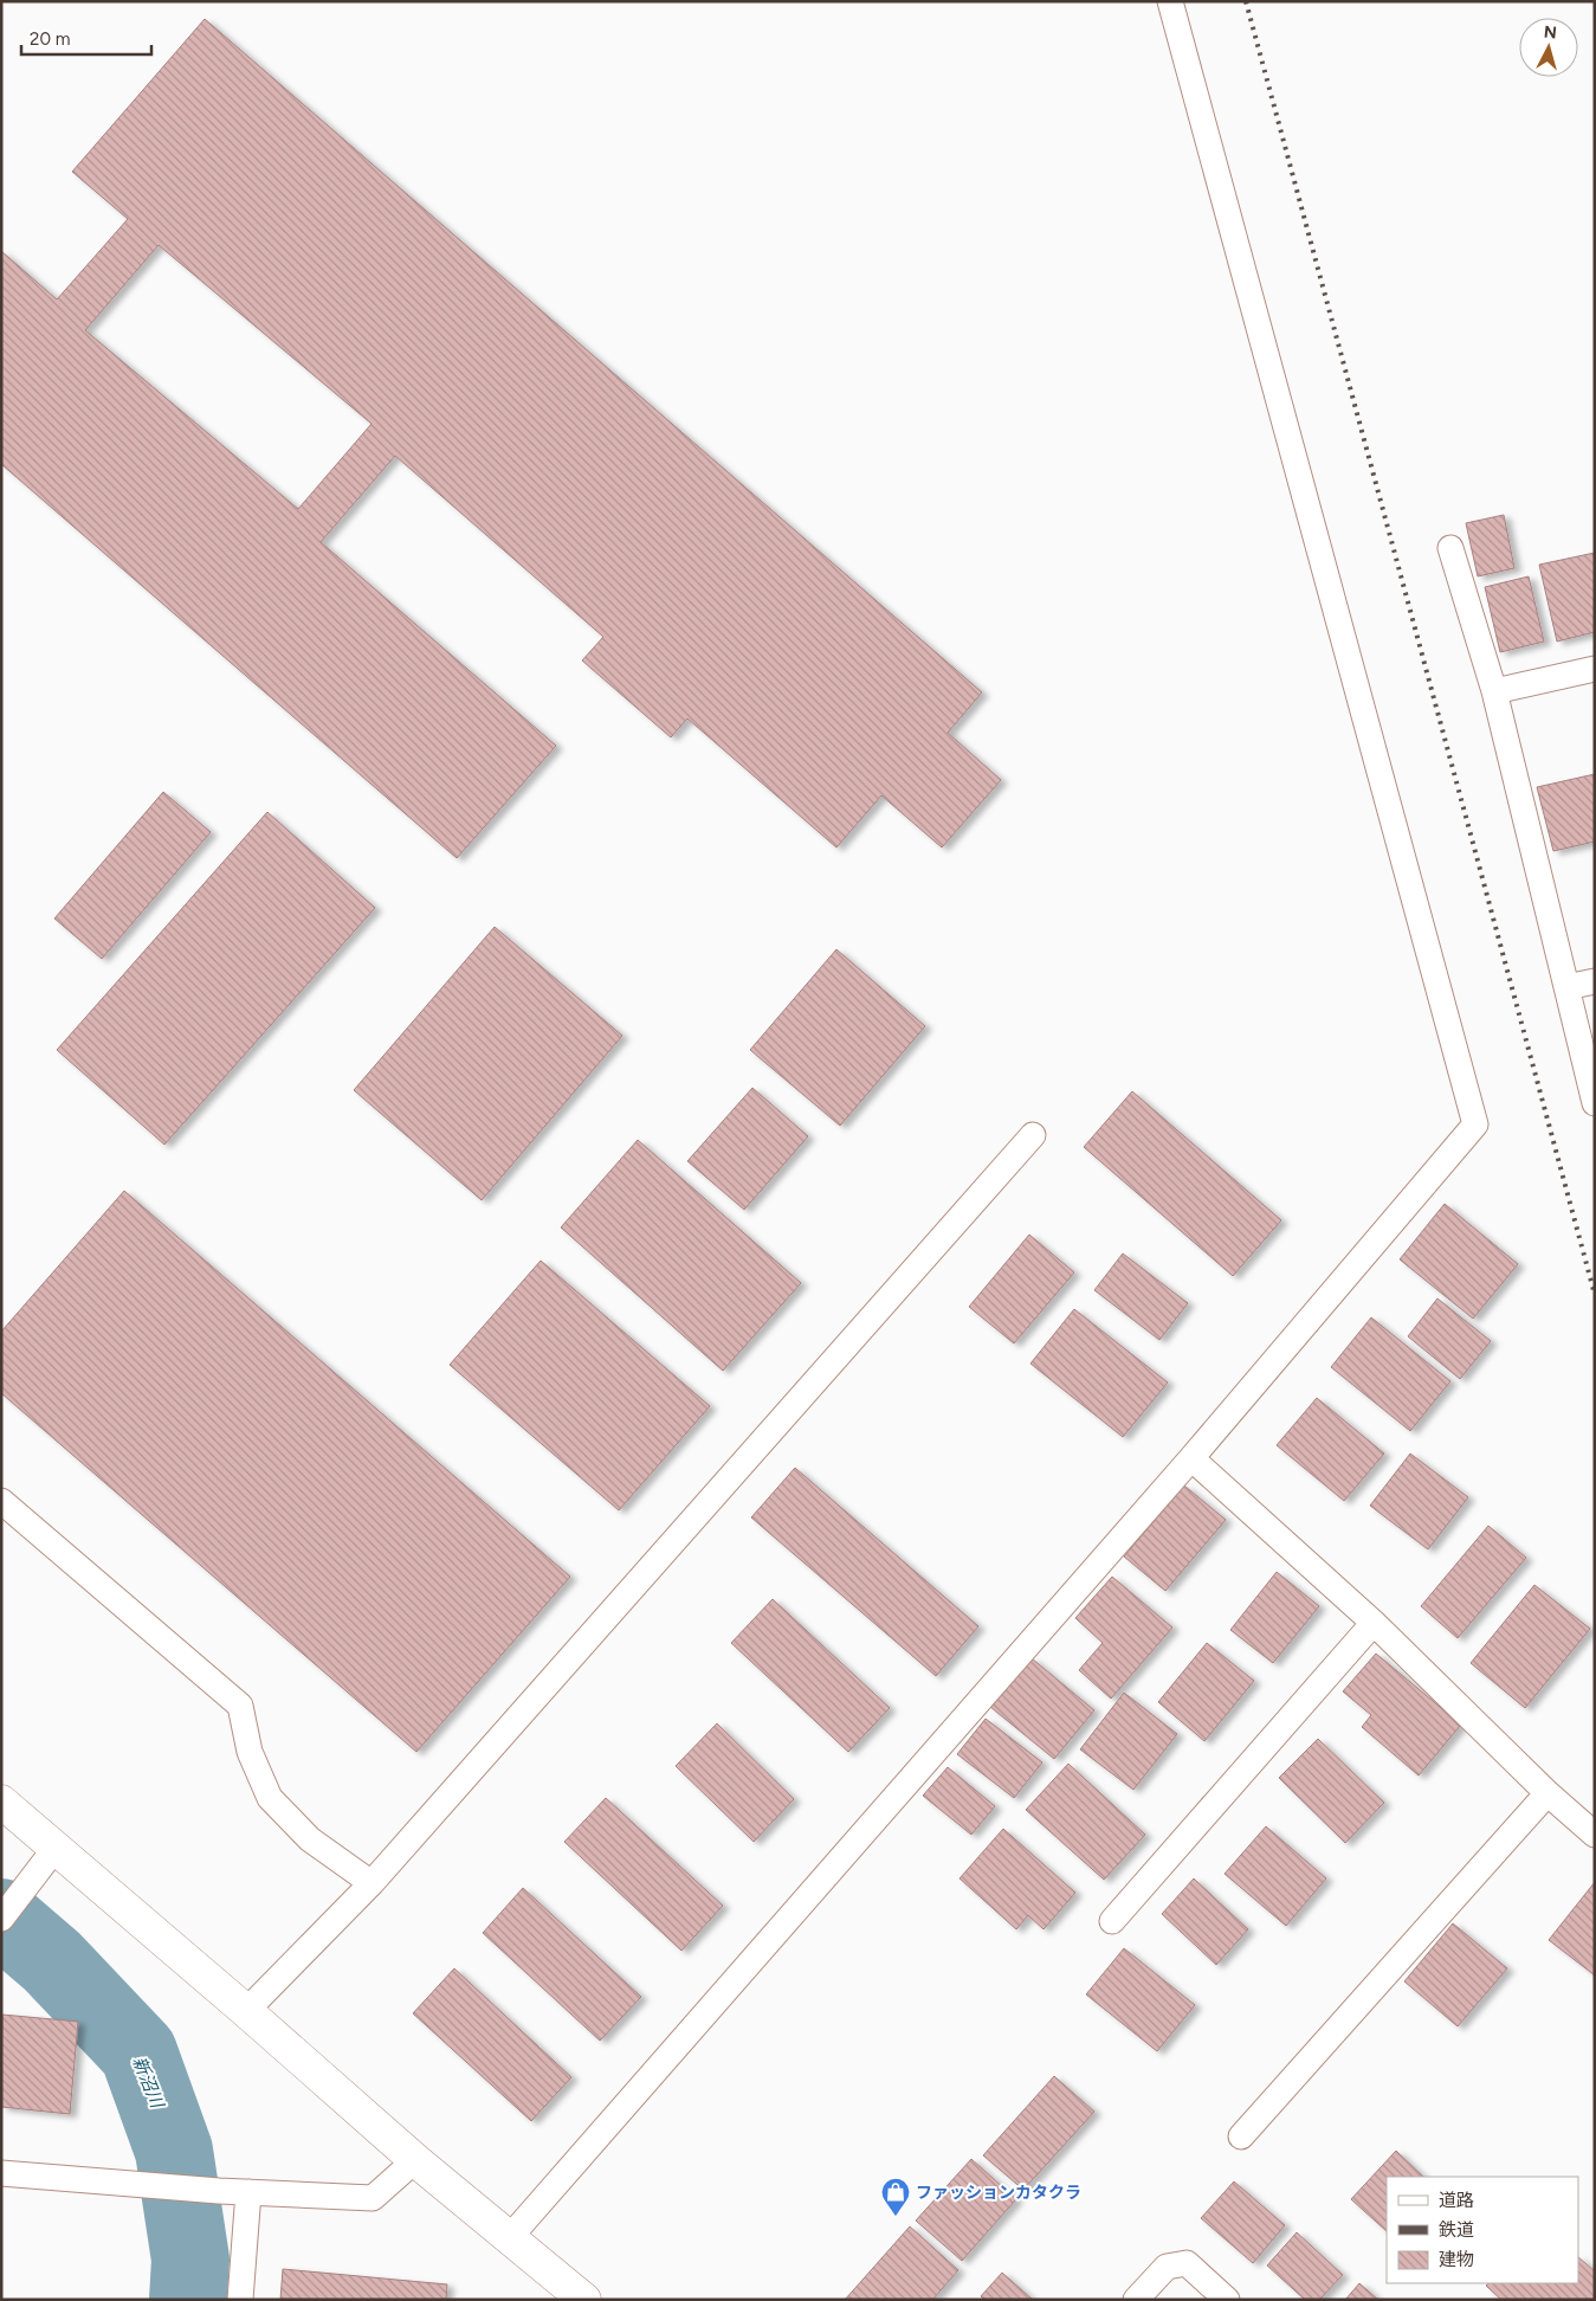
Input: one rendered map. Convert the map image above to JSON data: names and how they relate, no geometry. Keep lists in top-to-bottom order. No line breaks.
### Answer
{"water":["新沼川"],"places":{"shop":["ファッションカタクラ"]},"legend":["道路","鉄道","建物"],"scale_bar":"20 m","north":"top"}
